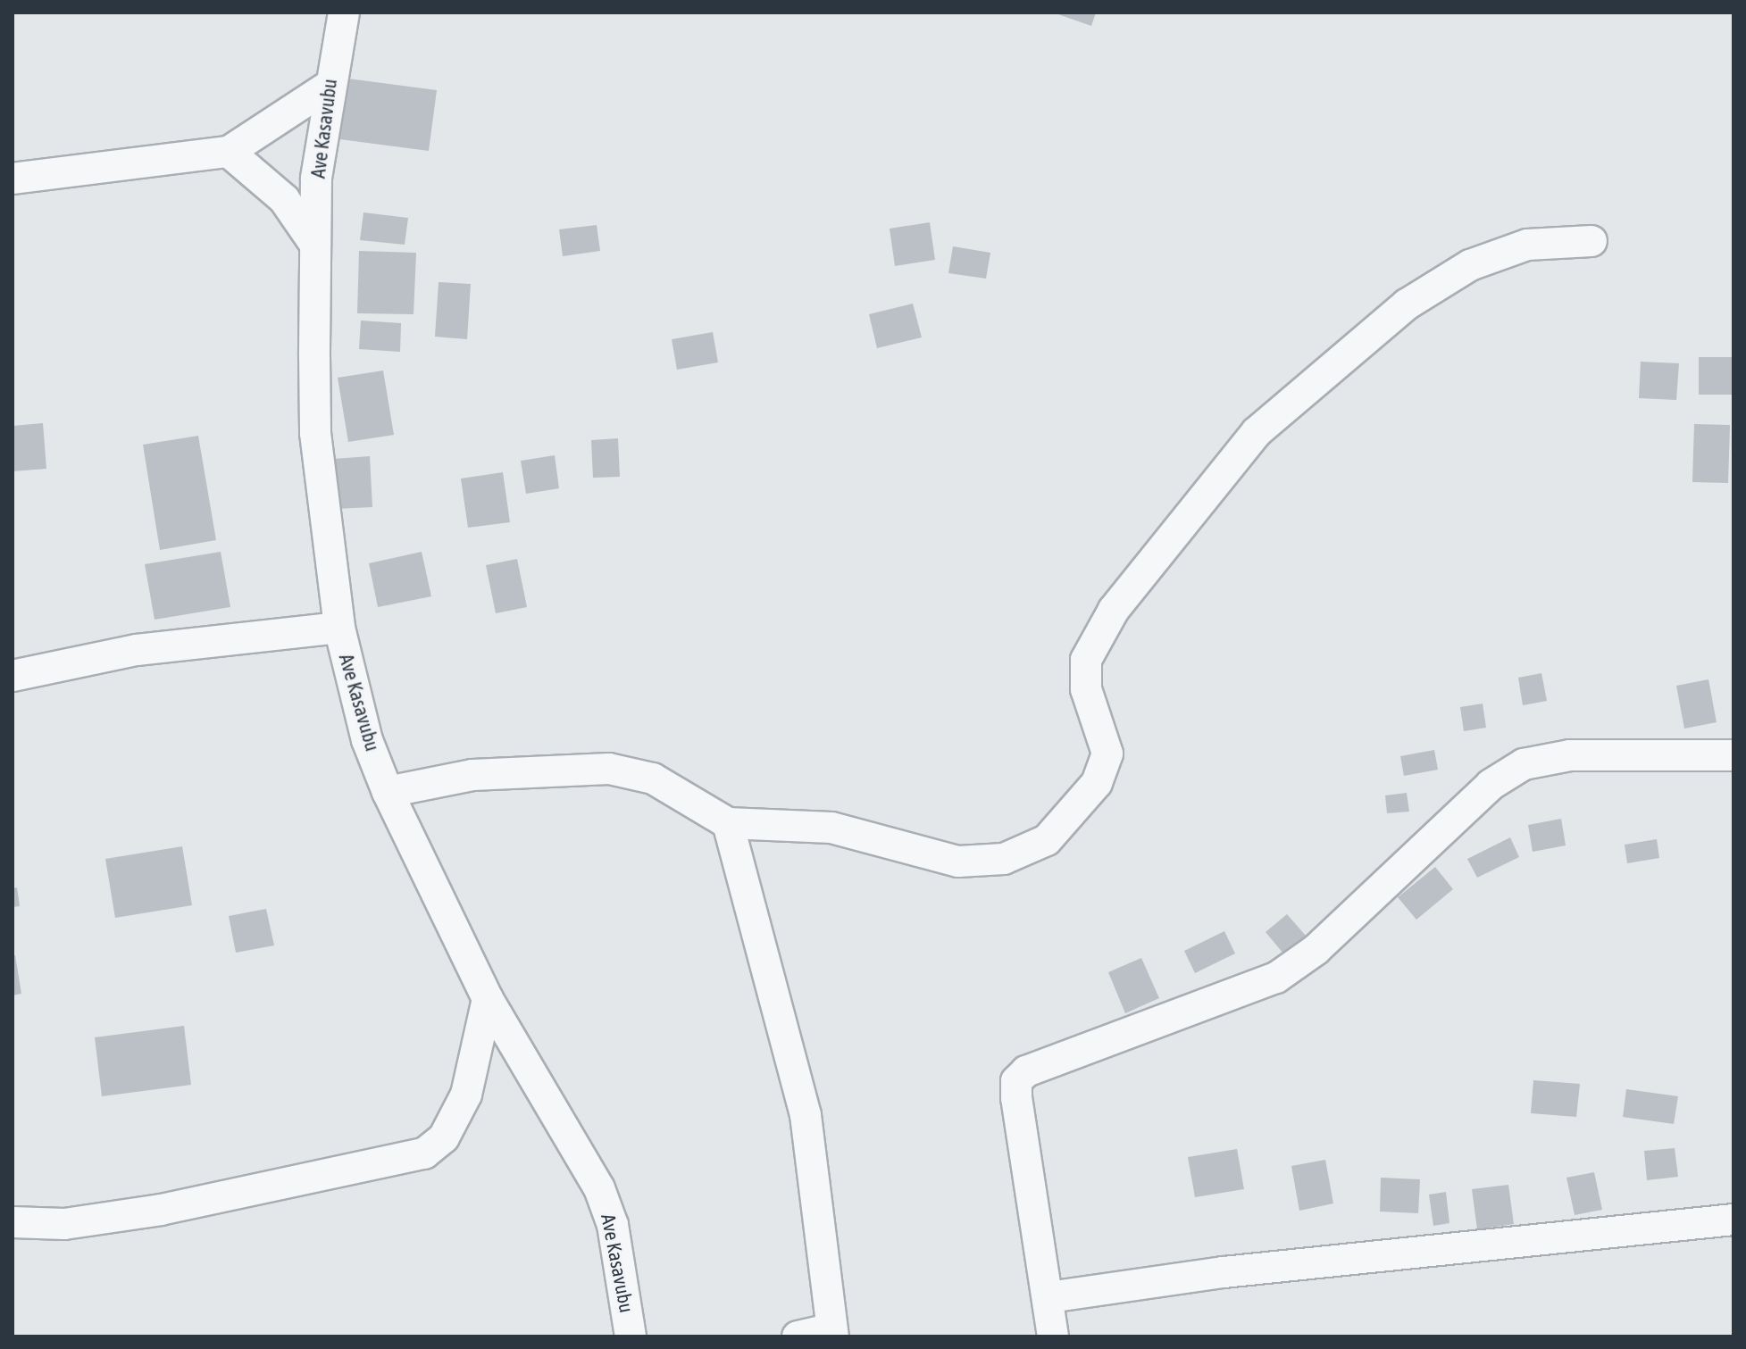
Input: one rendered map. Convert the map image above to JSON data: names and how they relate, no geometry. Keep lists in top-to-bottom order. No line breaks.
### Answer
{"streets":{"street":["Ave Kasavubu"]}}
